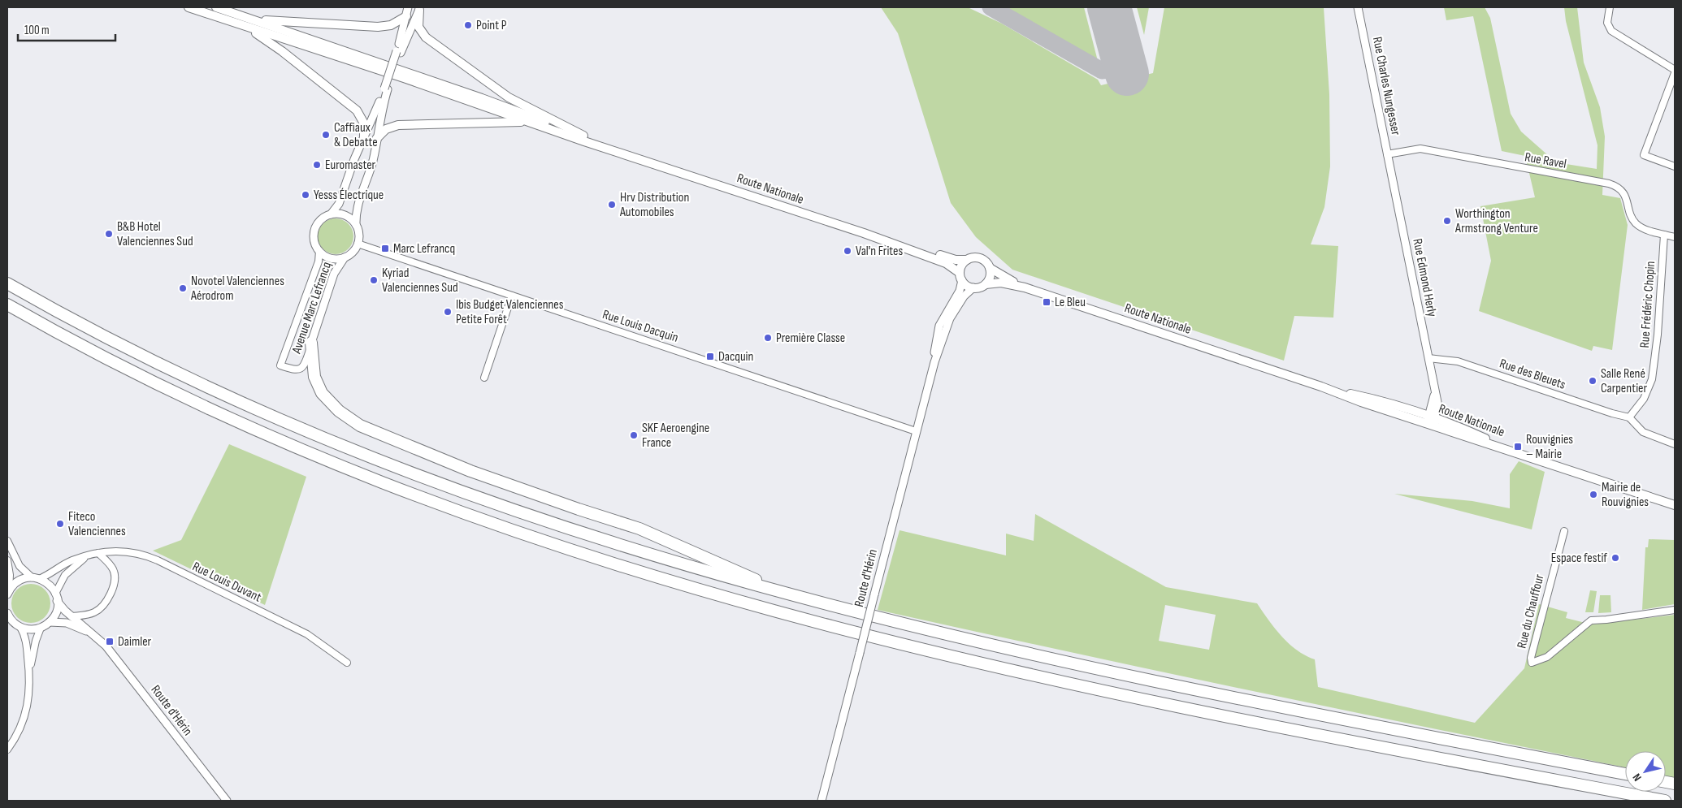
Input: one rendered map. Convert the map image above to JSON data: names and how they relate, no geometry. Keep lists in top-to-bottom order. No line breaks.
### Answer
{"streets":{"main road":["Route Nationale"],"street":["Rue Charles Nungesser","Rue Ravel","Rue Edmond Herly","Rue Frédéric Chopin","Avenue Marc Lefrancq","Rue Louis Dacquin","Rue des Bleuets","Route d'Hérin","Rue Louis Duvant","Rue du Chauffour"]},"crossings":[["Rue Charles Nungesser","Rue Ravel"],["Rue Charles Nungesser","Rue Edmond Herly"],["Rue Ravel","Rue Frédéric Chopin"],["Route Nationale","Rue Edmond Herly"],["Route Nationale","Route d'Hérin"],["Rue Edmond Herly","Rue des Bleuets"],["Rue Frédéric Chopin","Rue des Bleuets"],["Avenue Marc Lefrancq","Rue Louis Dacquin"],["Rue Louis Dacquin","Route d'Hérin"],["Route d'Hérin","Rue Louis Duvant"]],"places":{"other":["Point P","Caffiaux & Debatte","Euromaster","Yesss Électrique","Hrv Distribution Automobiles","Worthington Armstrong Venture","B&B Hotel Valenciennes Sud","Val'n Frites","Kyriad Valenciennes Sud","Novotel Valenciennes Aérodrom","Ibis Budget Valenciennes Petite Forêt","Première Classe","Salle René Carpentier","SKF Aeroengine France","Mairie de Rouvignies","Fiteco Valenciennes","Espace festif"],"transit":["Marc Lefrancq","Le Bleu","Dacquin","Rouvignies – Mairie","Daimler"]},"scale_bar":"100 m","north":"bottom left"}
